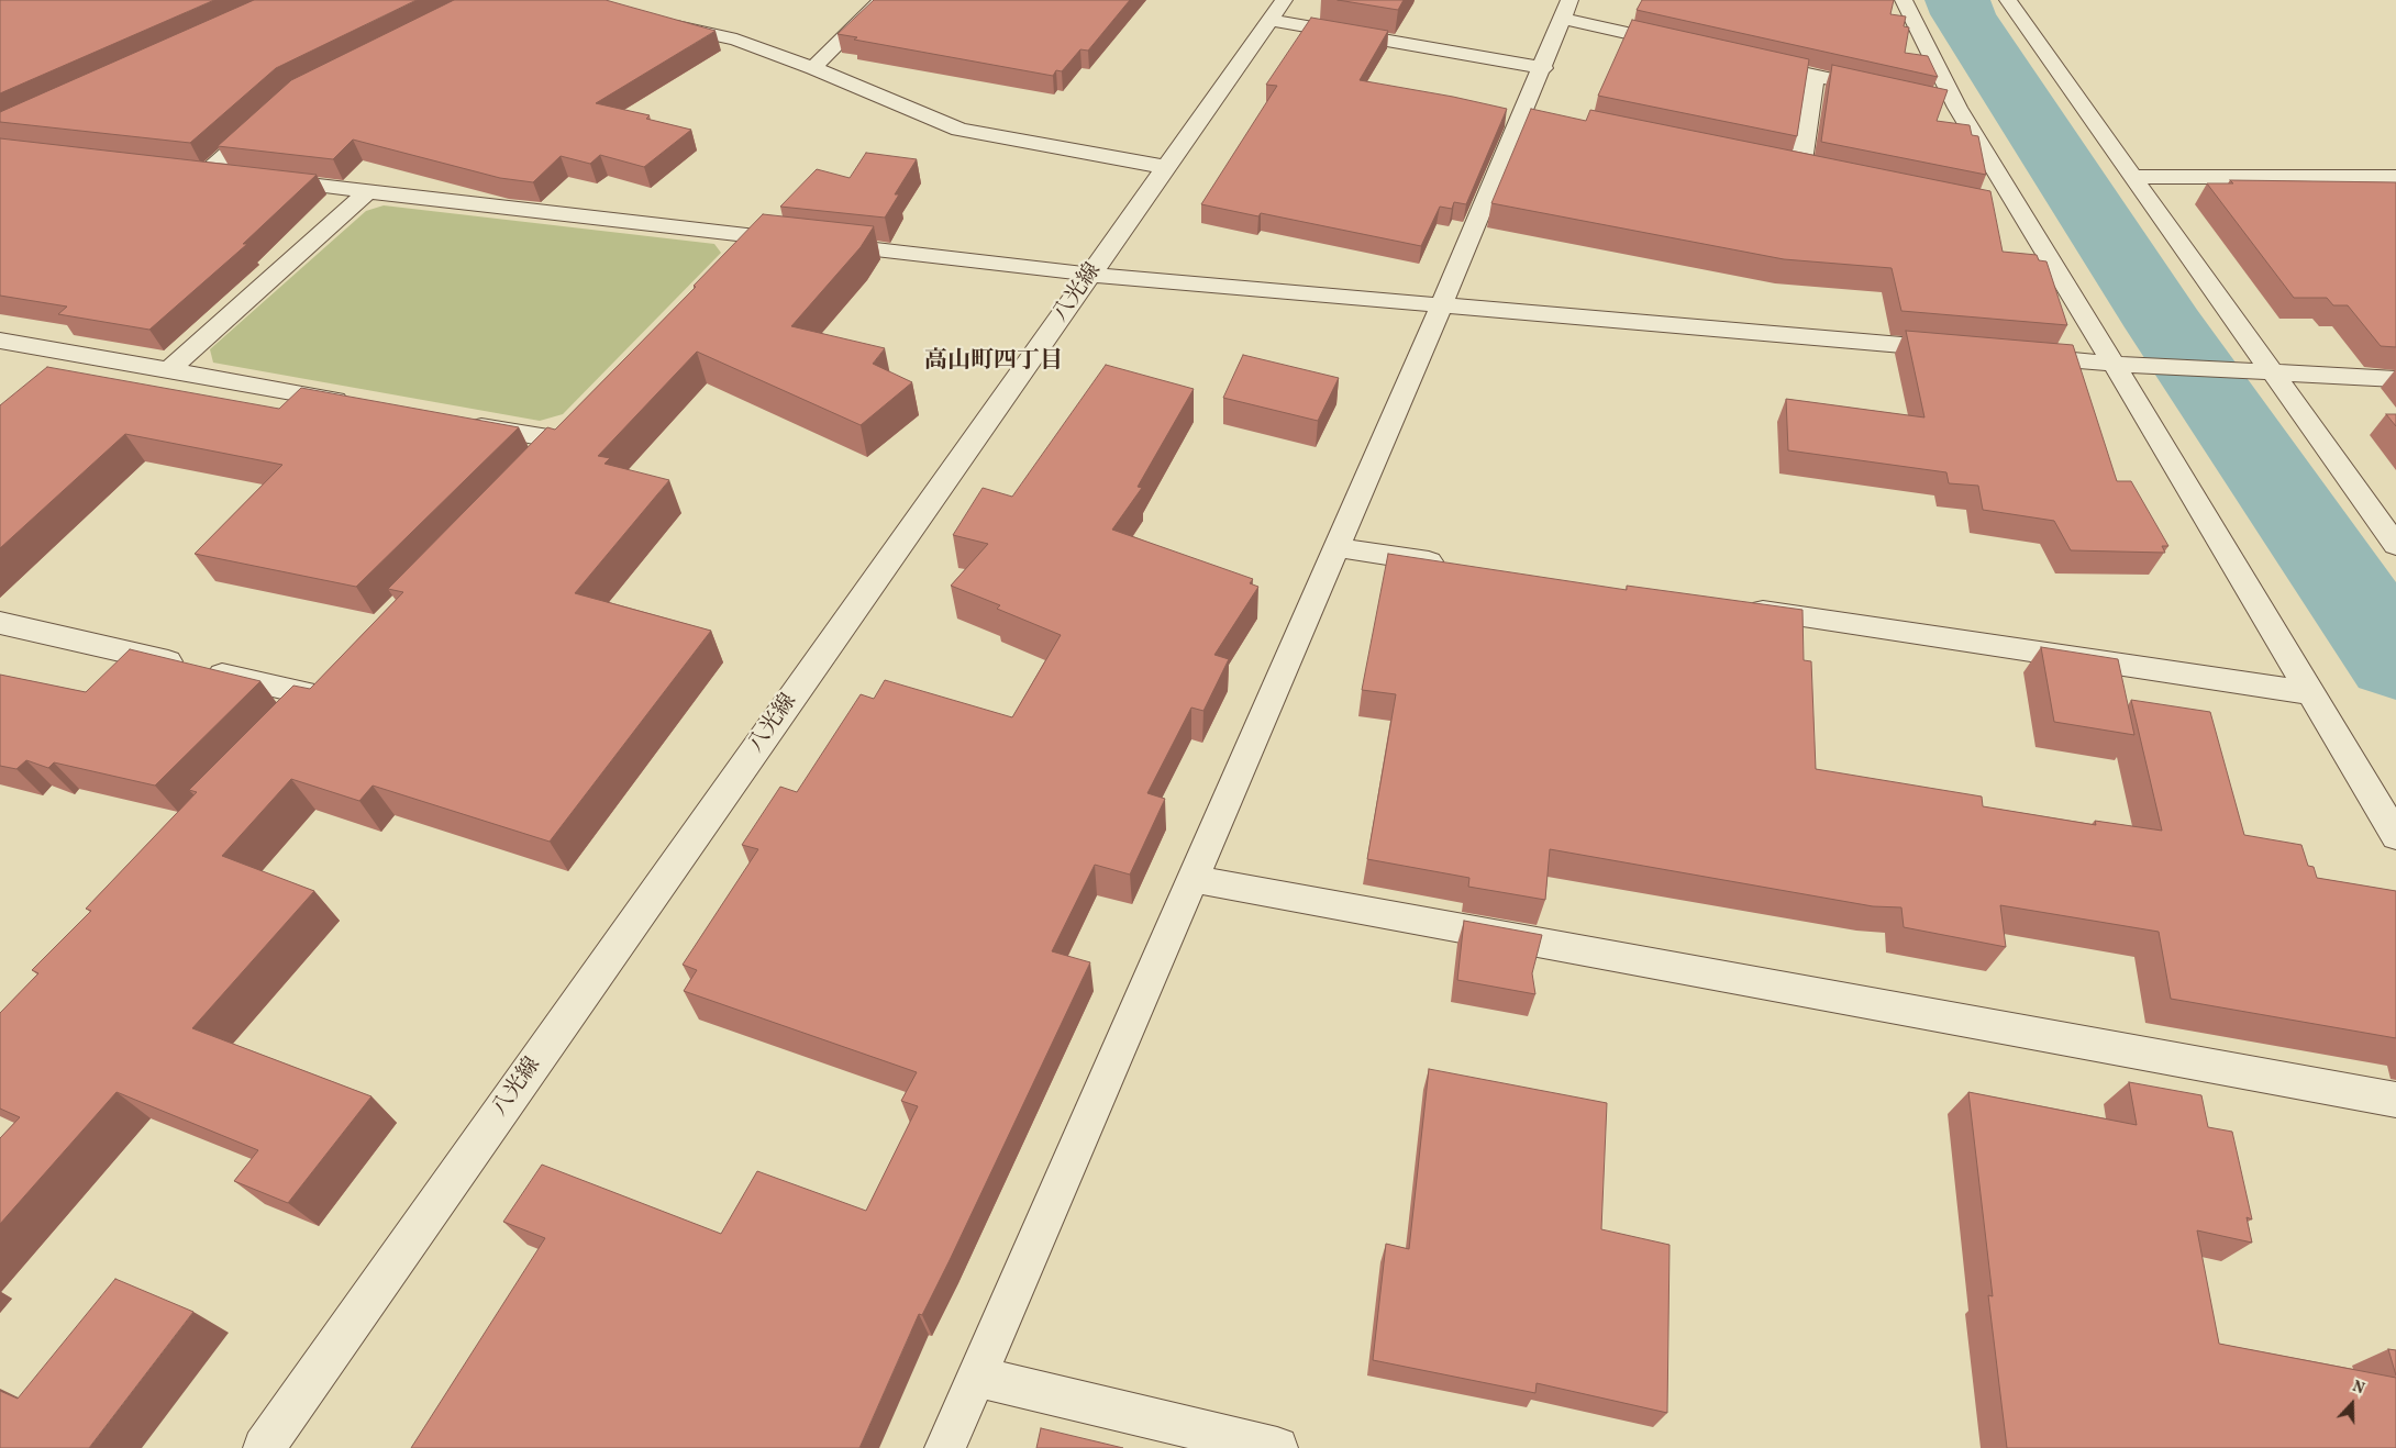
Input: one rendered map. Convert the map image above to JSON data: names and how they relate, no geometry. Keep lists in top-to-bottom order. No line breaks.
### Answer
{"streets":{"street":["八光線"]},"districts":["高山町四丁目"],"north":"top"}
